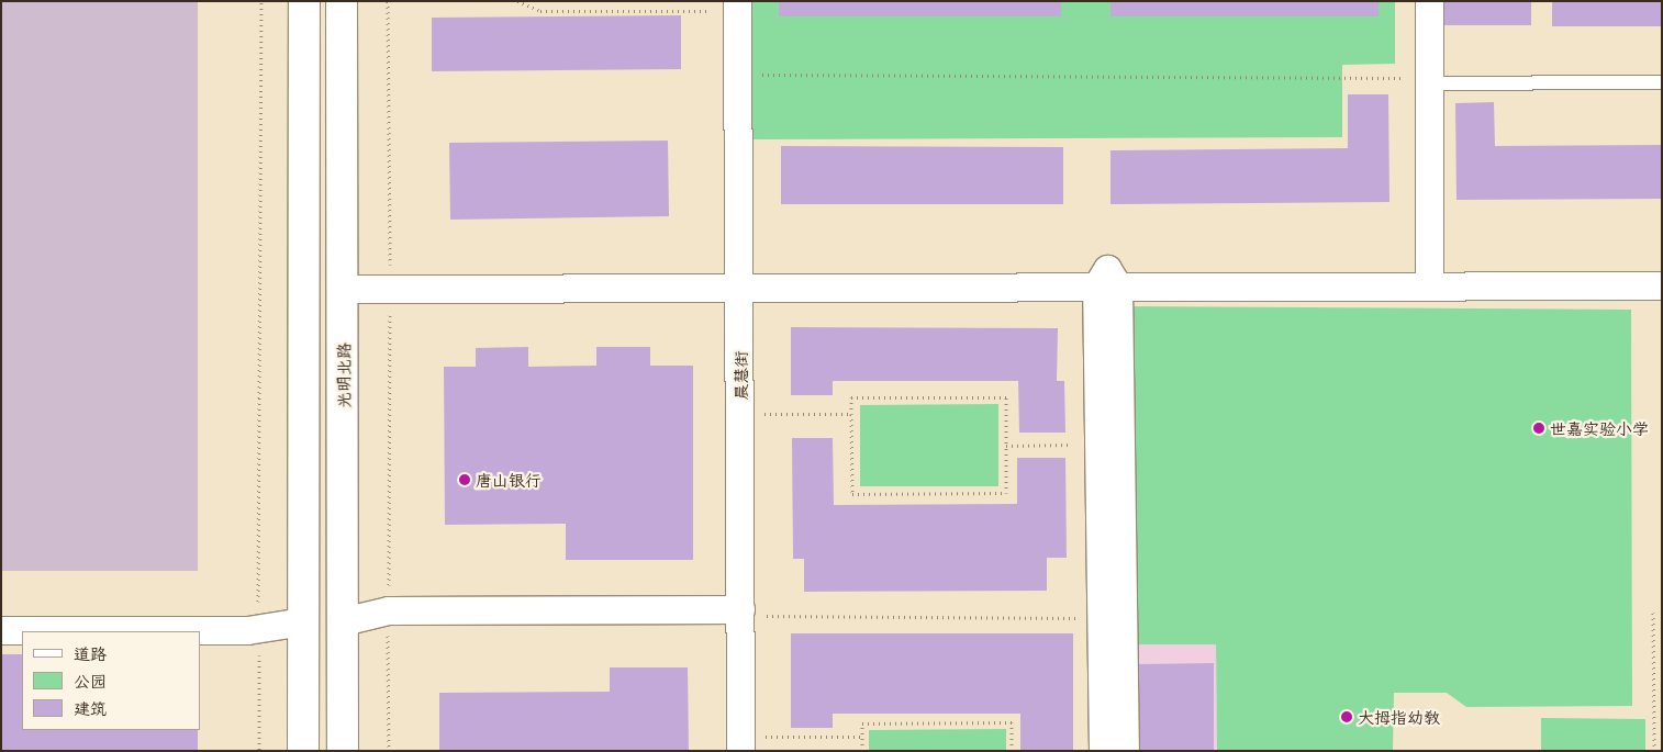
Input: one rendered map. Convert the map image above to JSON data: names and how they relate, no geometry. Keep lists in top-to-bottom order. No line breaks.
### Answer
{"streets":{"main road":["光明北路"],"street":["晨慧街"]},"places":["世嘉实验小学","唐山银行","大拇指幼教"],"legend":["道路","公园","建筑"]}
